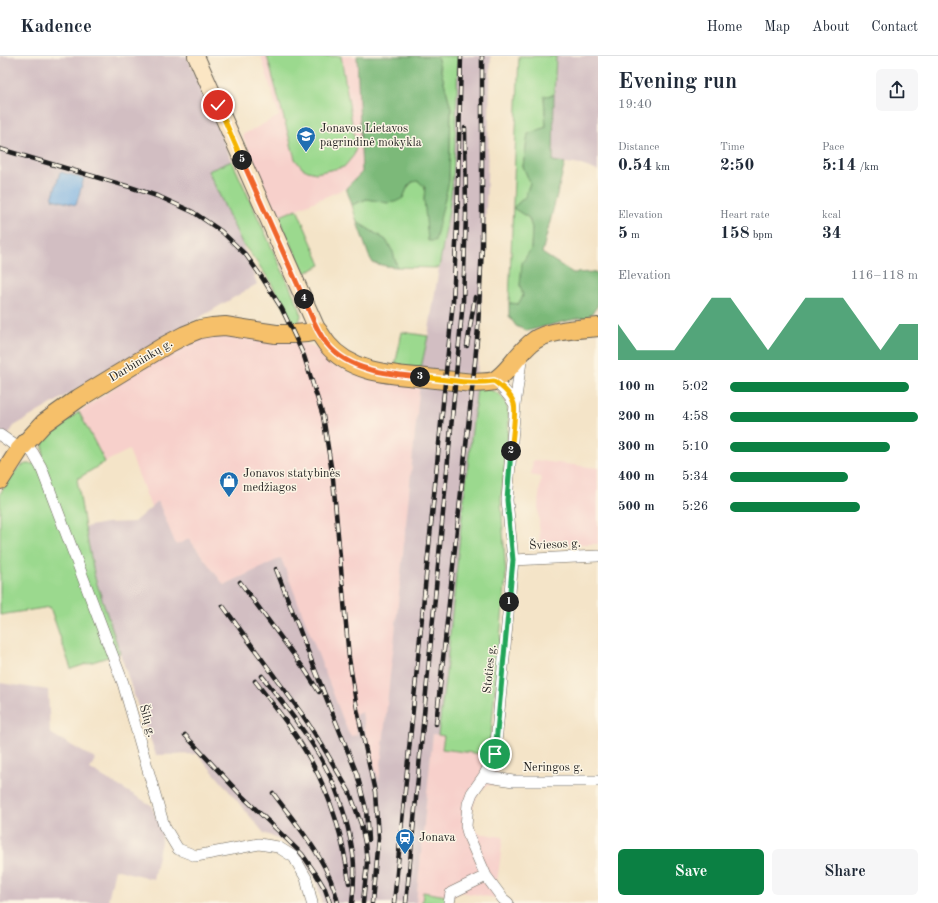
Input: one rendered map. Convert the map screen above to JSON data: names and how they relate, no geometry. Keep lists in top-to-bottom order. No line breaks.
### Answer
{"streets":{"main road":["Darbininkų g."],"street":["Šviesos g.","Stoties g.","Šilų g.","Neringos g."]},"crossings":[["Darbininkų g.","Šilų g."],["Šviesos g.","Stoties g."],["Stoties g.","Neringos g."]],"places":{"school or university":["Jonavos Lietavos pagrindinė mokykla"],"shop":["Jonavos statybinės medžiagos"],"station":["Jonava"]},"page":{"header":"Kadence","nav":["Home","Map","About","Contact"],"heading":["Evening run","19:40"],"stats":[["Distance","0.54 km"],["Time","2:50"],["Pace","5:14 /km"],["Elevation","5 m"],["Heart rate","158 bpm"],["kcal","34"]],"pins":["5","4","3","2","1"],"chart":["Elevation","116–118 m"],"list":[{"name":"100 m","note":"5:02"},{"name":"200 m","note":"4:58"},{"name":"300 m","note":"5:10"},{"name":"400 m","note":"5:34"},{"name":"500 m","note":"5:26"}],"buttons":["Save","Share"]}}
